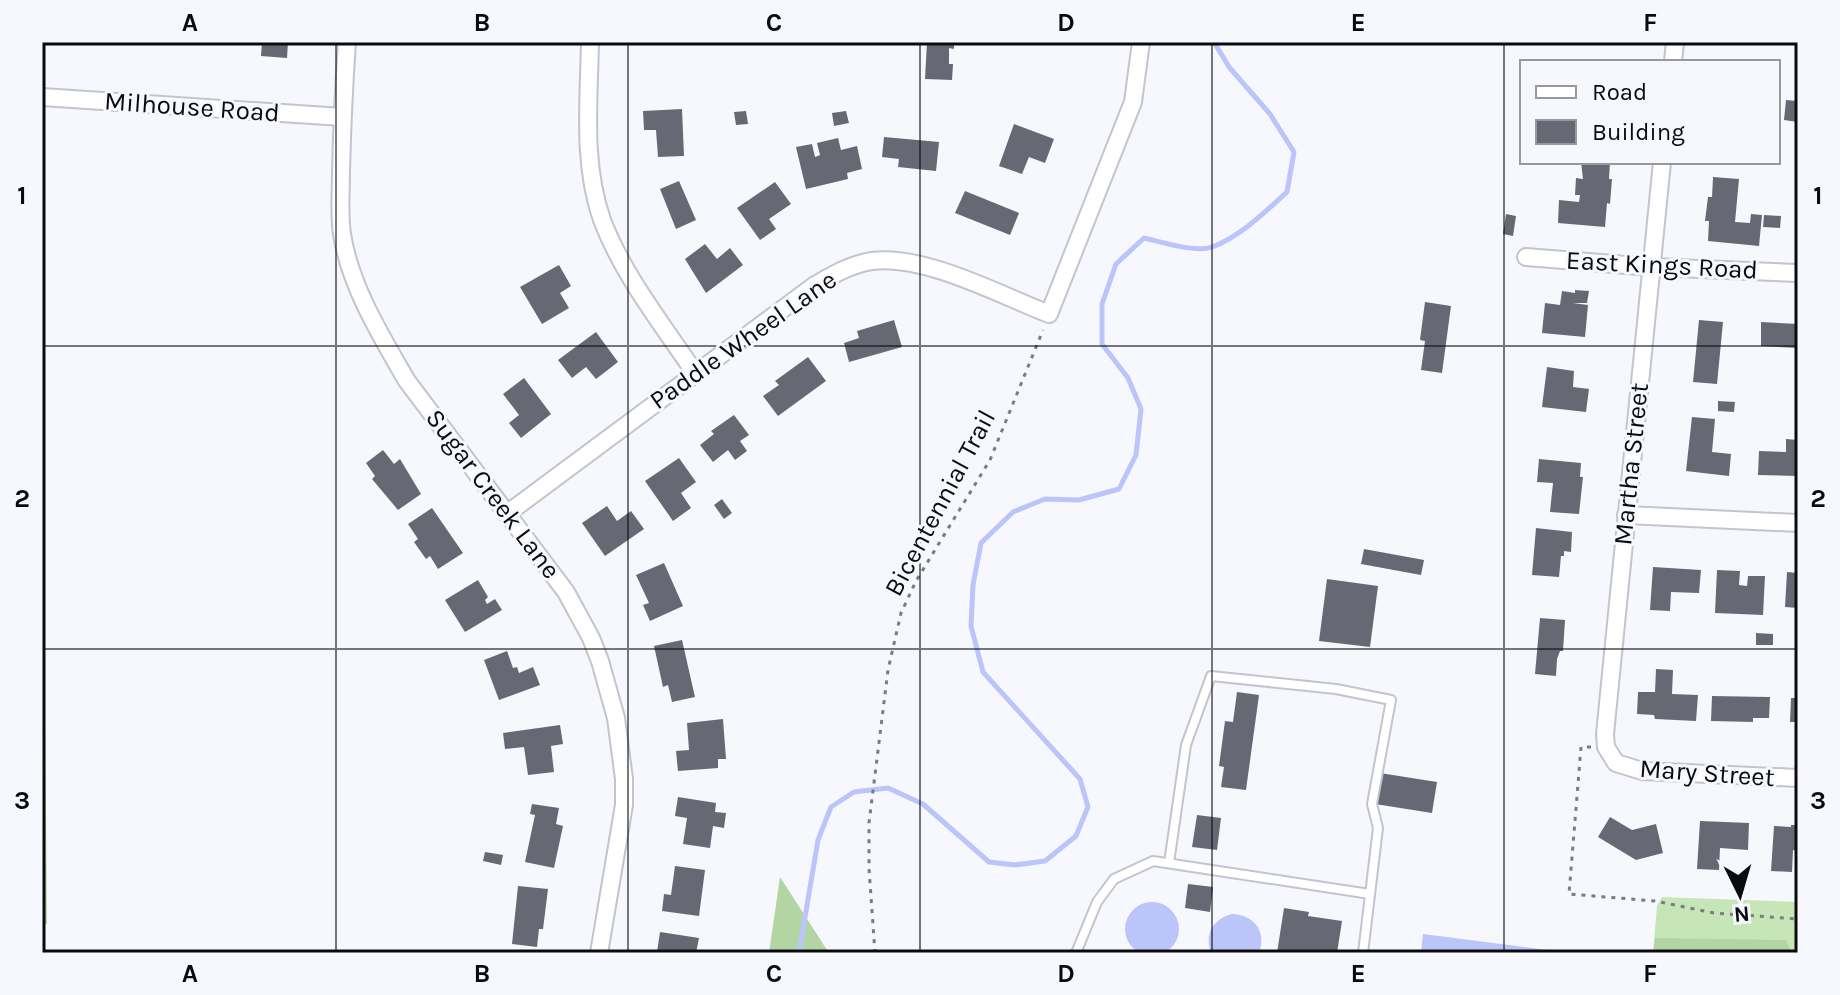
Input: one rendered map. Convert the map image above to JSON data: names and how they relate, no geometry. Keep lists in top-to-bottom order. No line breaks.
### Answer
{"streets":{"street":["Milhouse Road","East Kings Road","Paddle Wheel Lane","Martha Street","Sugar Creek Lane","Mary Street"],"path":["Bicentennial Trail"]},"crossings":[["Milhouse Road","Sugar Creek Lane"],["East Kings Road","Martha Street"],["Paddle Wheel Lane","Sugar Creek Lane"],["Paddle Wheel Lane","Bicentennial Trail"],["Martha Street","Mary Street"]],"legend":["Road","Building"],"north":"bottom","grid":{"columns":["A","B","C","D","E","F"],"rows":["1","2","3"]}}
